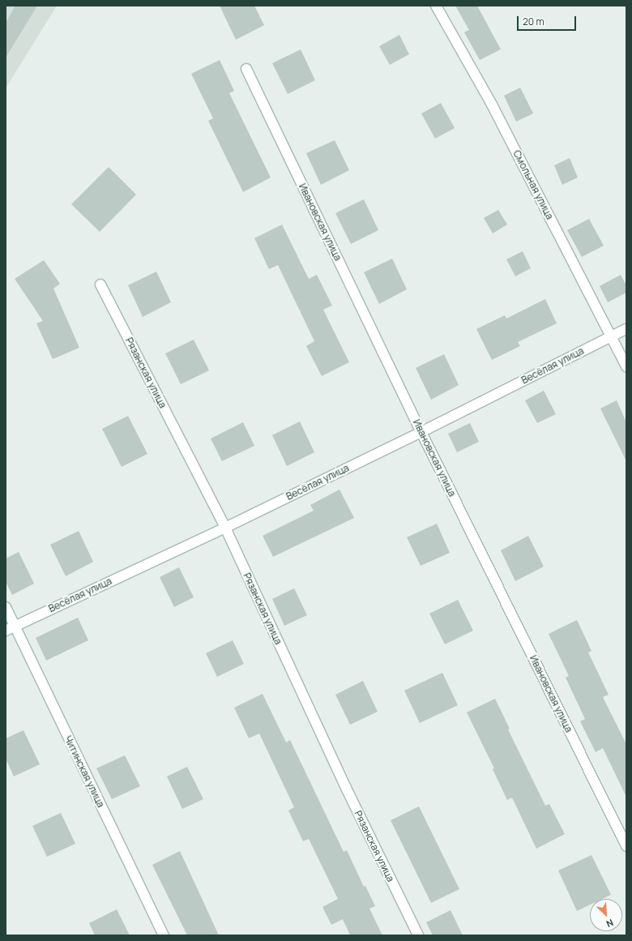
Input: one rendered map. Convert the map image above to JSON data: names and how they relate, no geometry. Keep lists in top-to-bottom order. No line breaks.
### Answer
{"streets":{"street":["Смольная улица","Ивановская улица","Весёлая улица","Рязанская улица","Читинская улица"]},"crossings":[["Смольная улица","Весёлая улица"],["Ивановская улица","Весёлая улица"],["Весёлая улица","Рязанская улица"],["Весёлая улица","Читинская улица"]],"scale_bar":"20 m","north":"bottom right"}
